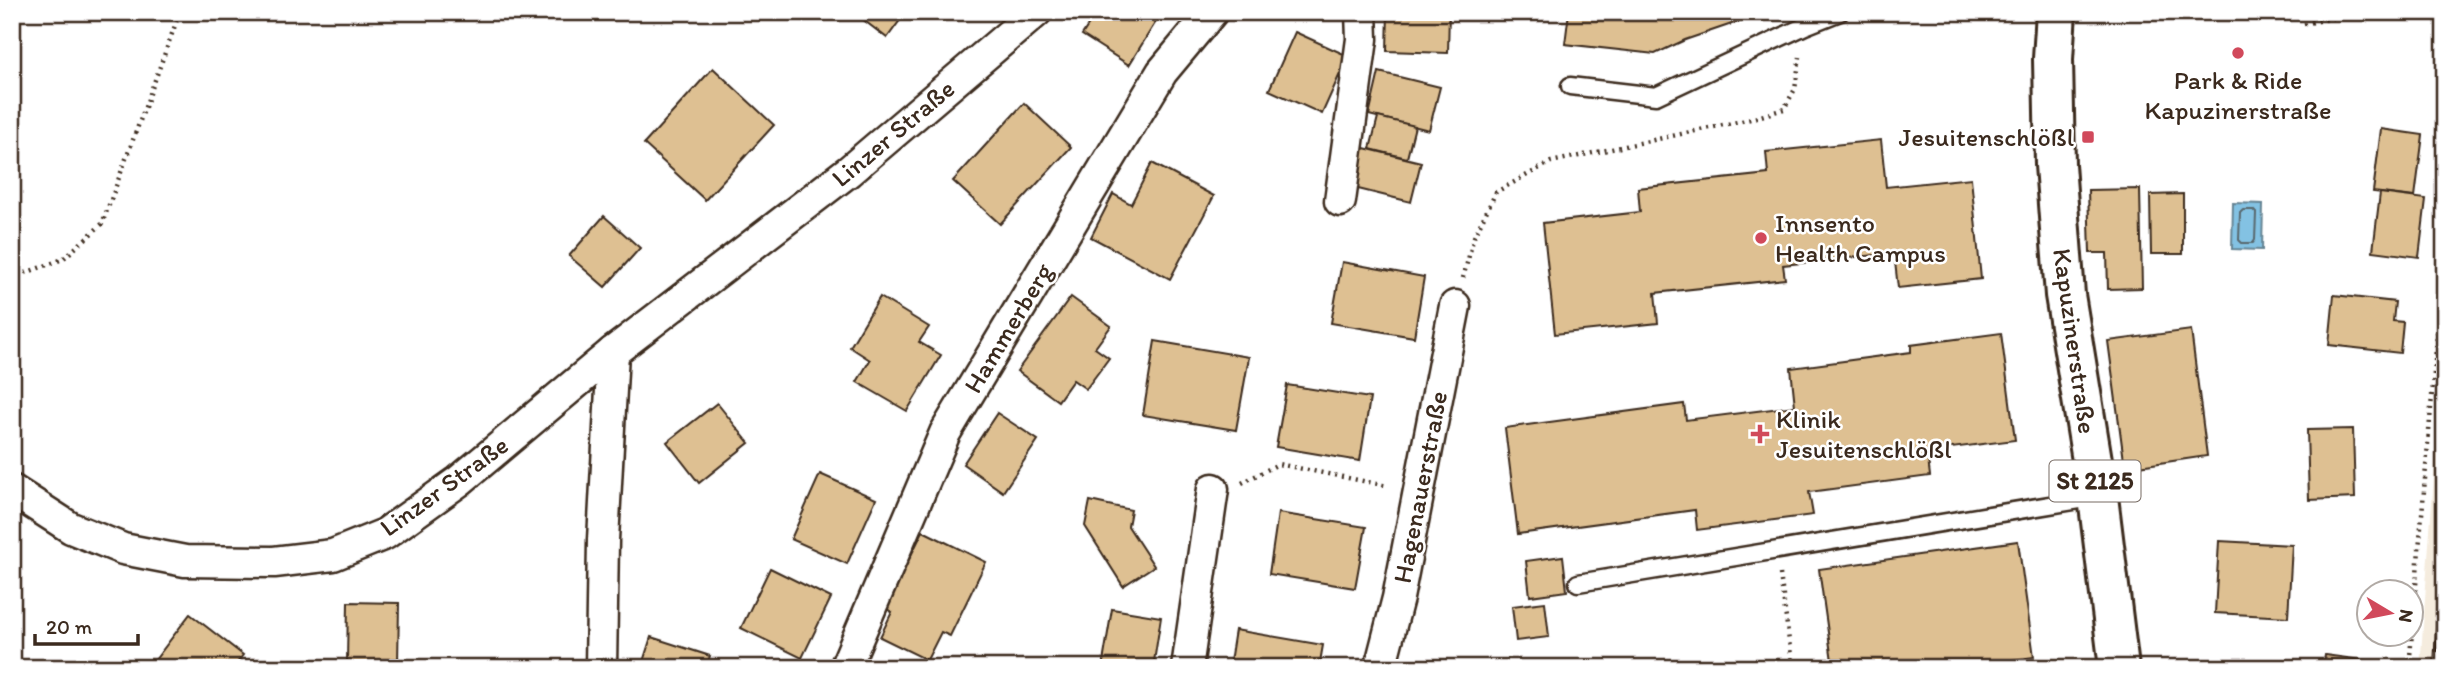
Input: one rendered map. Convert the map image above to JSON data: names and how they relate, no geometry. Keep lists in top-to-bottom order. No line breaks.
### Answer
{"streets":{"main road":["Kapuzinerstraße","St 2125"],"street":["Linzer Straße","Hammerberg","Hagenauerstraße"]},"places":{"other":["Park & Ride Kapuzinerstraße","Innsento Health Campus"],"transit":["Jesuitenschlößl"],"health":["Klinik Jesuitenschlößl"]},"scale_bar":"20 m","north":"right"}
